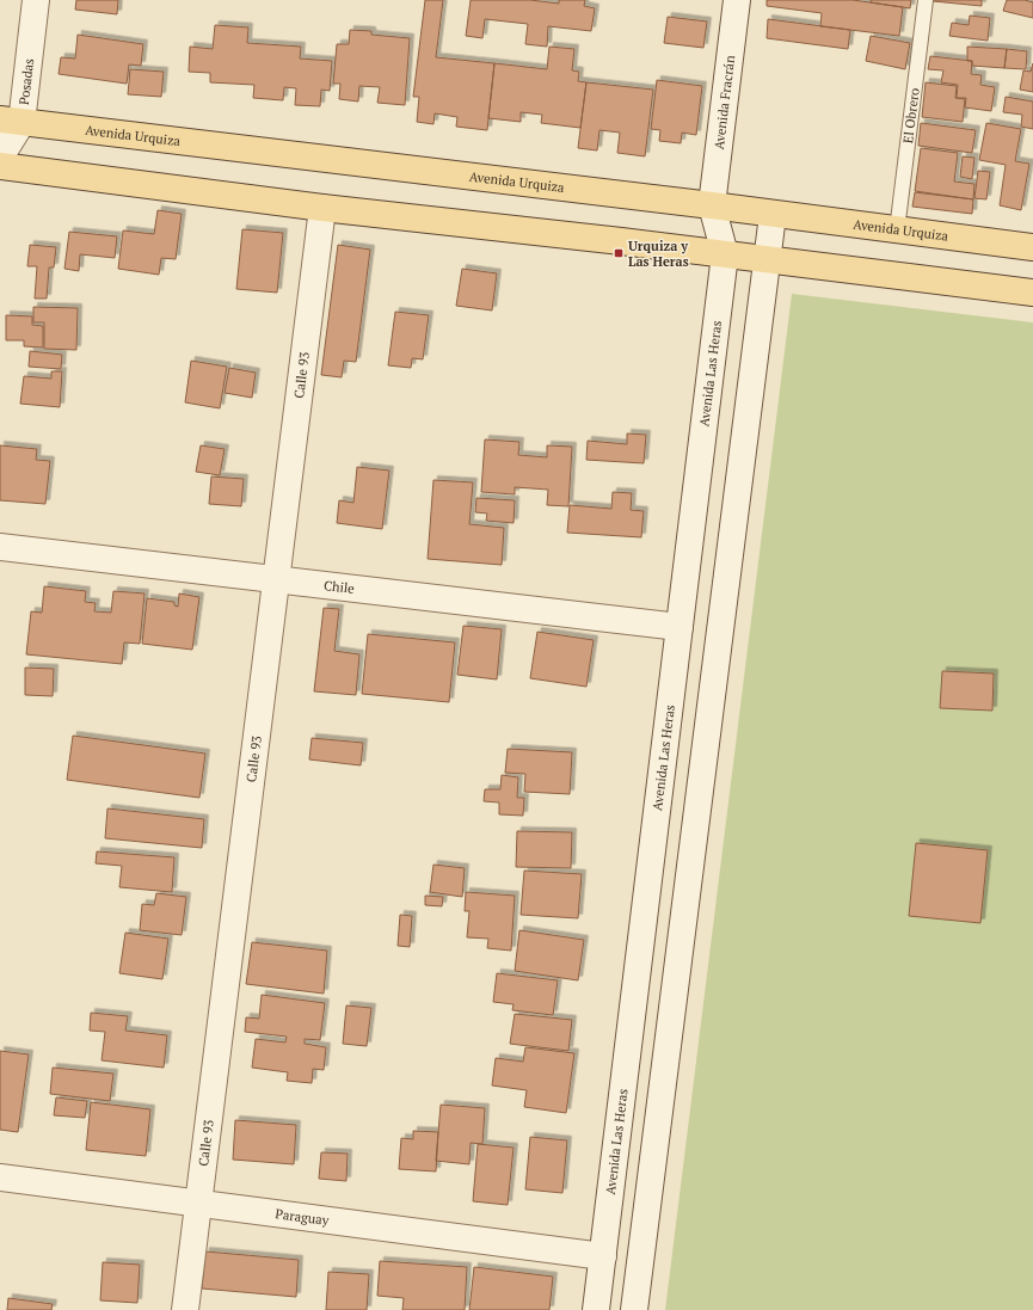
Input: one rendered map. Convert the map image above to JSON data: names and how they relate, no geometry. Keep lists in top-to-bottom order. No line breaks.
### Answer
{"streets":{"main road":["Avenida Urquiza"],"street":["Posadas","Avenida Fracrán","Avenida Las Heras","Calle 93","Chile","Paraguay"],"lane":["El Obrero"]},"crossings":[["Posadas","Avenida Urquiza"],["Avenida Fracrán","Avenida Urquiza"],["Avenida Fracrán","Avenida Las Heras"],["El Obrero","Avenida Urquiza"],["Avenida Urquiza","Avenida Las Heras"],["Avenida Las Heras","Chile"],["Avenida Las Heras","Paraguay"],["Calle 93","Chile"],["Calle 93","Paraguay"]],"places":{"transit":["Urquiza y Las Heras"]}}
